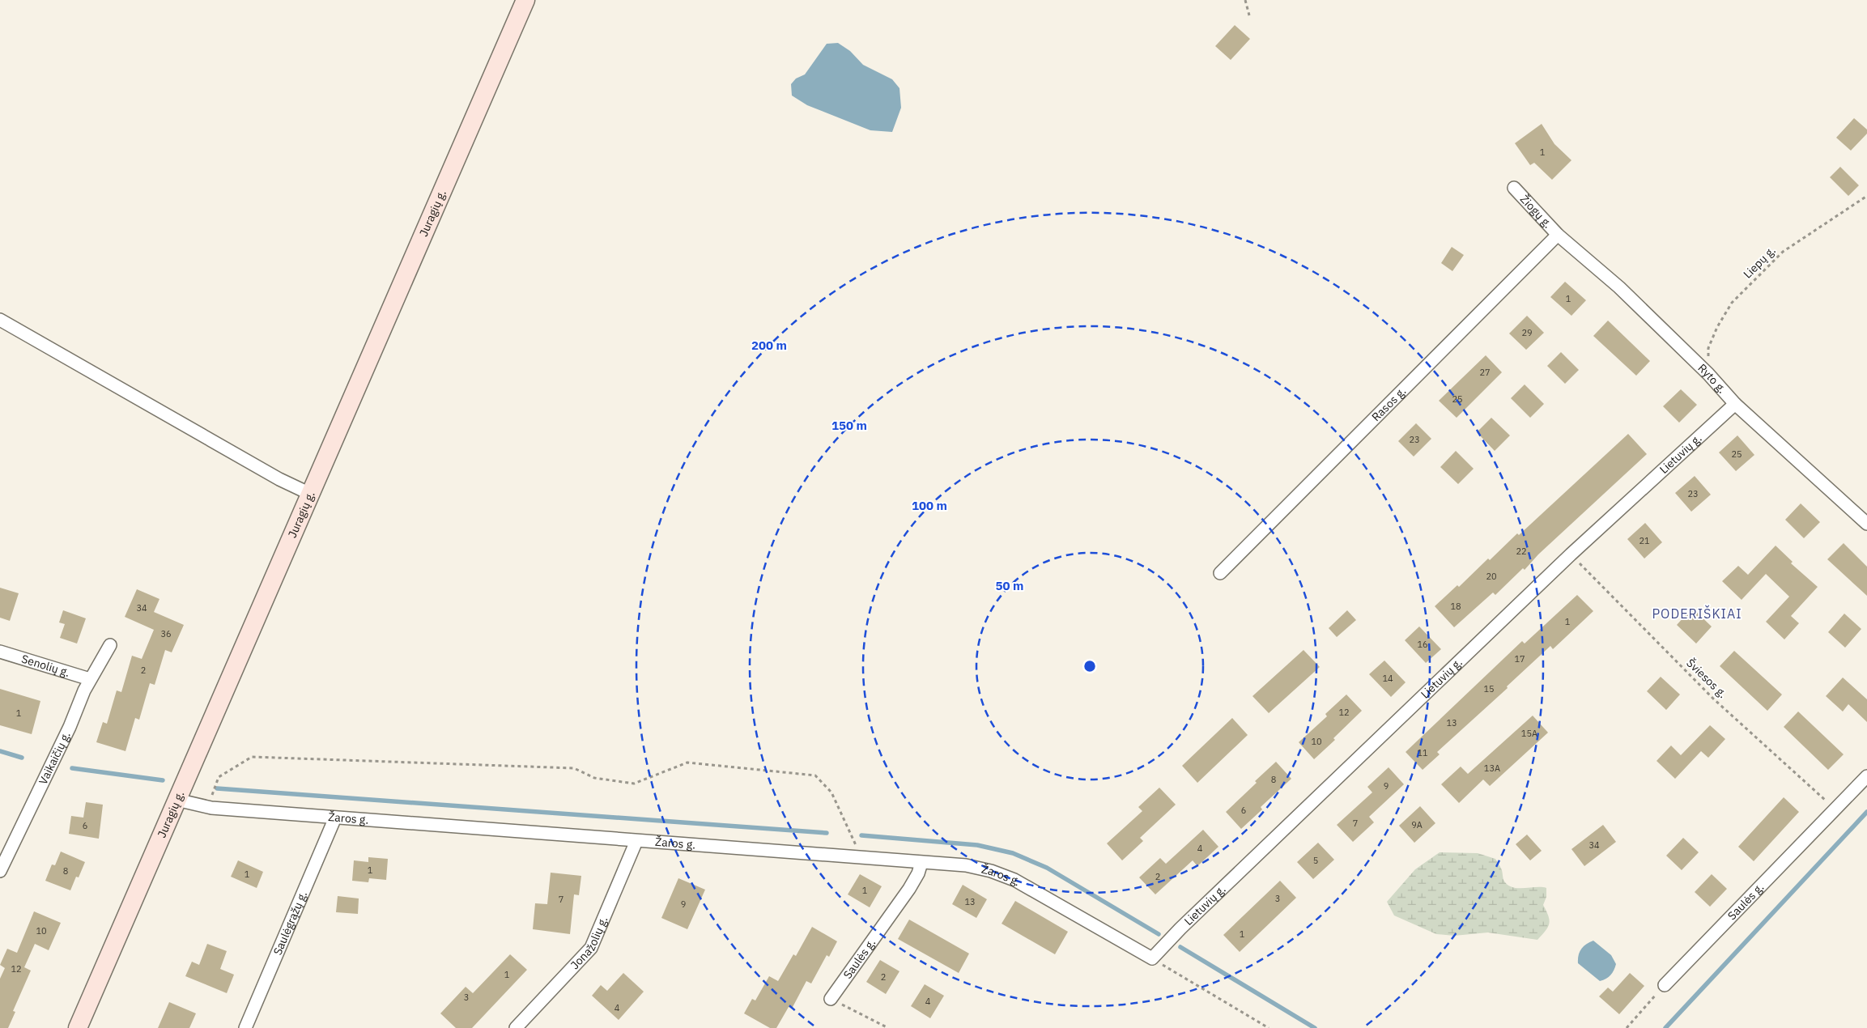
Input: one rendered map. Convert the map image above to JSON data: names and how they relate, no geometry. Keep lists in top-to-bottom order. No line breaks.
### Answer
{"streets":{"main road":["Juragių g."],"street":["Žiogų g.","Ryto g.","Rasos g.","Lietuvių g.","Senolių g.","Vaikaičių g.","Žaros g.","Saulės g.","Saulėgrąžų g.","Jonažolių g."],"path":["Liepų g.","Šviesos g."]},"crossings":[["Žiogų g.","Ryto g."],["Žiogų g.","Rasos g."],["Juragių g.","Žaros g."],["Liepų g.","Ryto g."],["Ryto g.","Rasos g."],["Ryto g.","Lietuvių g."],["Lietuvių g.","Šviesos g."],["Lietuvių g.","Žaros g."],["Senolių g.","Vaikaičių g."],["Šviesos g.","Saulės g."],["Žaros g.","Saulės g."],["Žaros g.","Saulėgrąžų g."],["Žaros g.","Jonažolių g."]],"districts":["PODERIŠKIAI"],"house_numbers":["1","1","29","27","25","23","25","23","21","22","20","18","34","1","36","16","17","2","14","15","12","1","13","15A","10","11","13A","8","9","6","7","9A","6","34","4","5","1","8","1","2","1","3","7","13","9","10","1","12","1","2","3","4","4"],"rings":["200 m","150 m","100 m","50 m"]}
